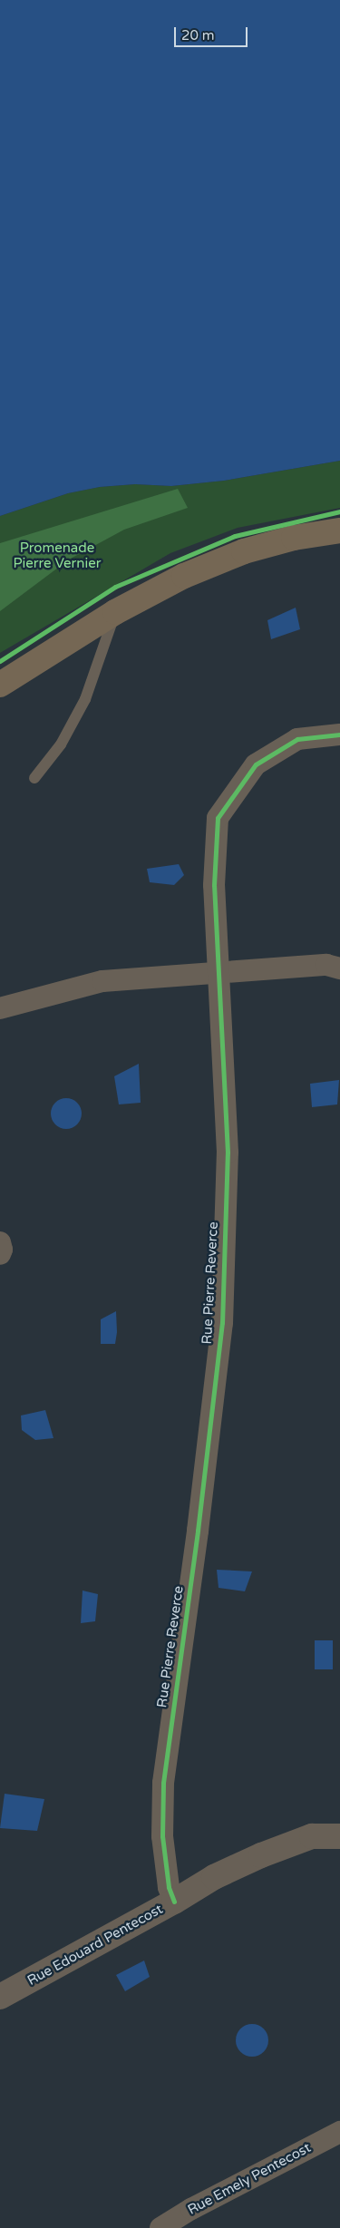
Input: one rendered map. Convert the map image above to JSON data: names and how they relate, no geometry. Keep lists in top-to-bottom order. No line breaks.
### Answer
{"streets":{"street":["Rue Pierre Reverce","Rue Edouard Pentecost","Rue Emely Pentecost"]},"crossings":[["Rue Pierre Reverce","Rue Edouard Pentecost"]],"parks":["Promenade Pierre Vernier"],"scale_bar":"20 m"}
